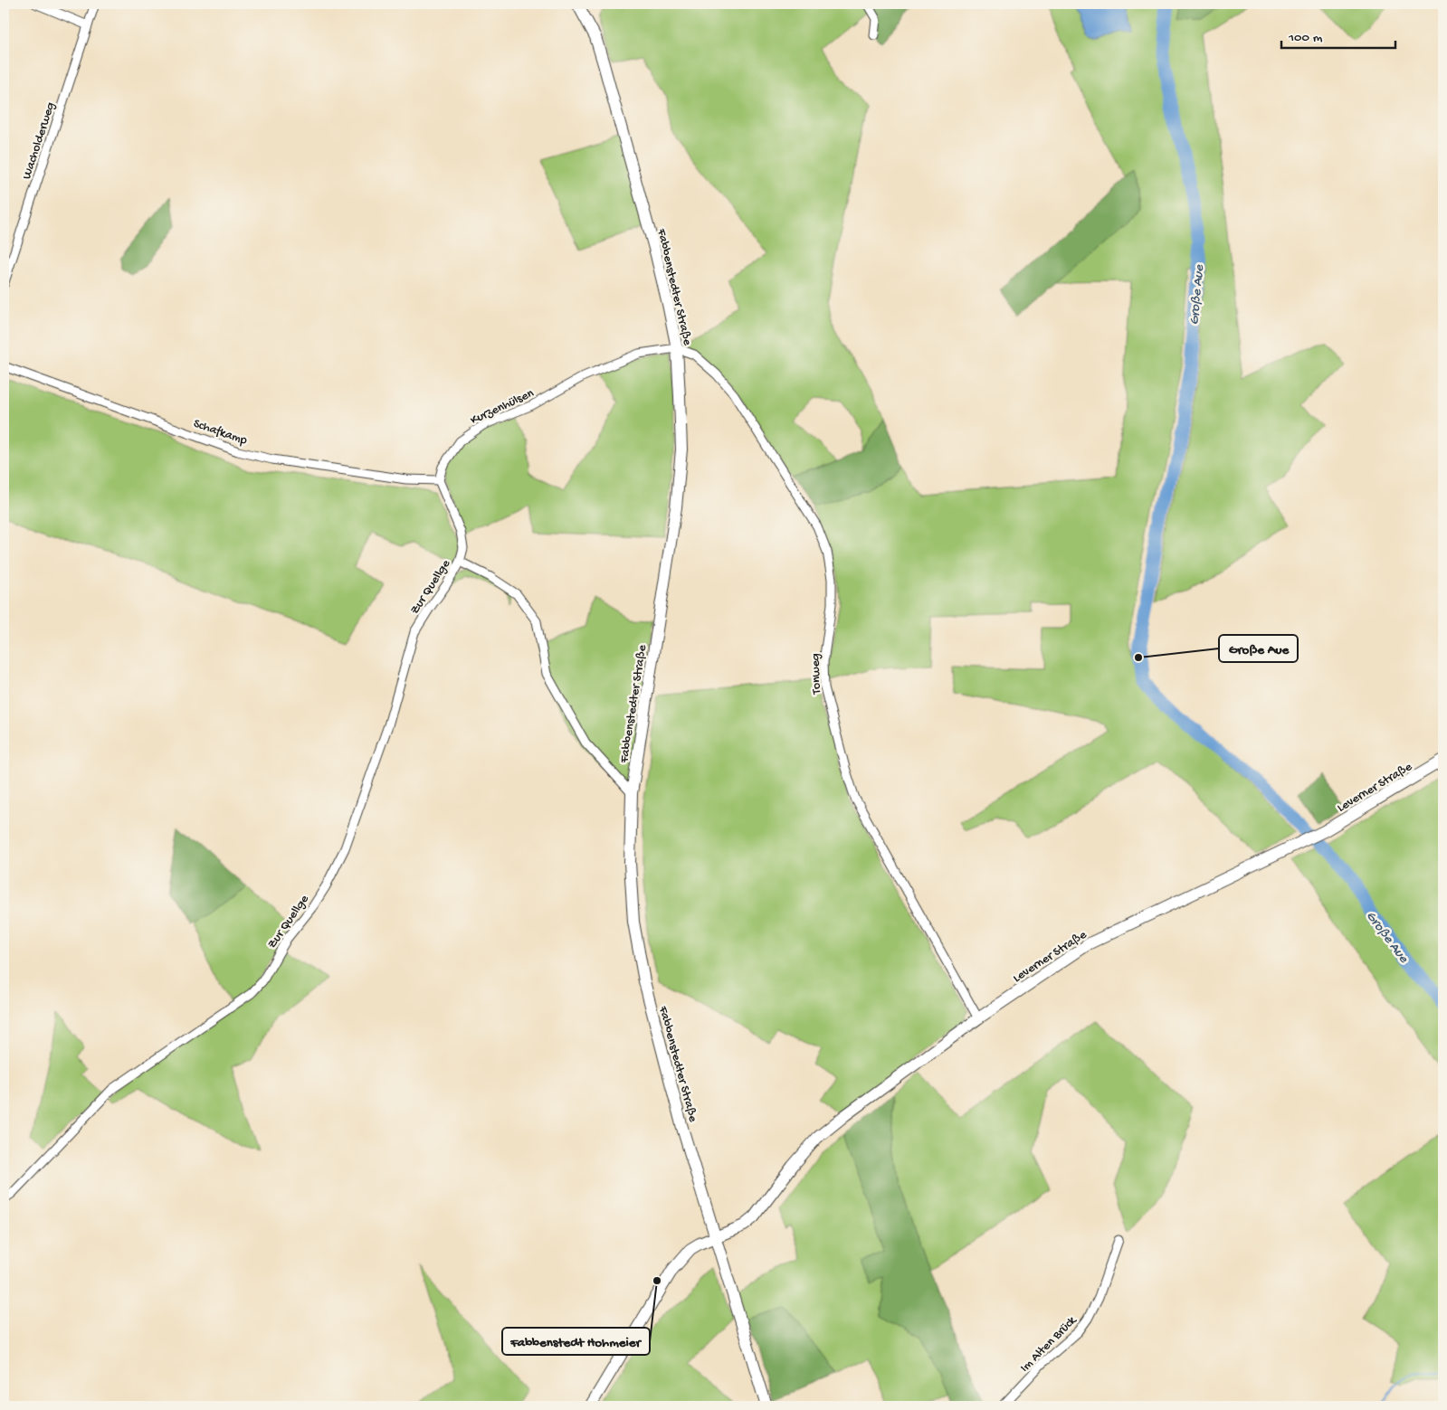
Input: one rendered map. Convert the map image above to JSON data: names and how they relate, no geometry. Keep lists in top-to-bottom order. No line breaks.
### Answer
{"streets":{"street":["Wacholderweg","Fabbenstedter Straße","Kurzenhülsen","Schafkamp","Zur Quellge","Tonweg","Leverner Straße","Im Alten Brück"]},"crossings":[["Fabbenstedter Straße","Kurzenhülsen"],["Fabbenstedter Straße","Tonweg"],["Fabbenstedter Straße","Leverner Straße"],["Kurzenhülsen","Schafkamp"],["Kurzenhülsen","Tonweg"],["Tonweg","Leverner Straße"]],"water":["Große Aue"],"places":["Große Aue","Fabbenstedt Hohmeier"],"scale_bar":"100 m"}
